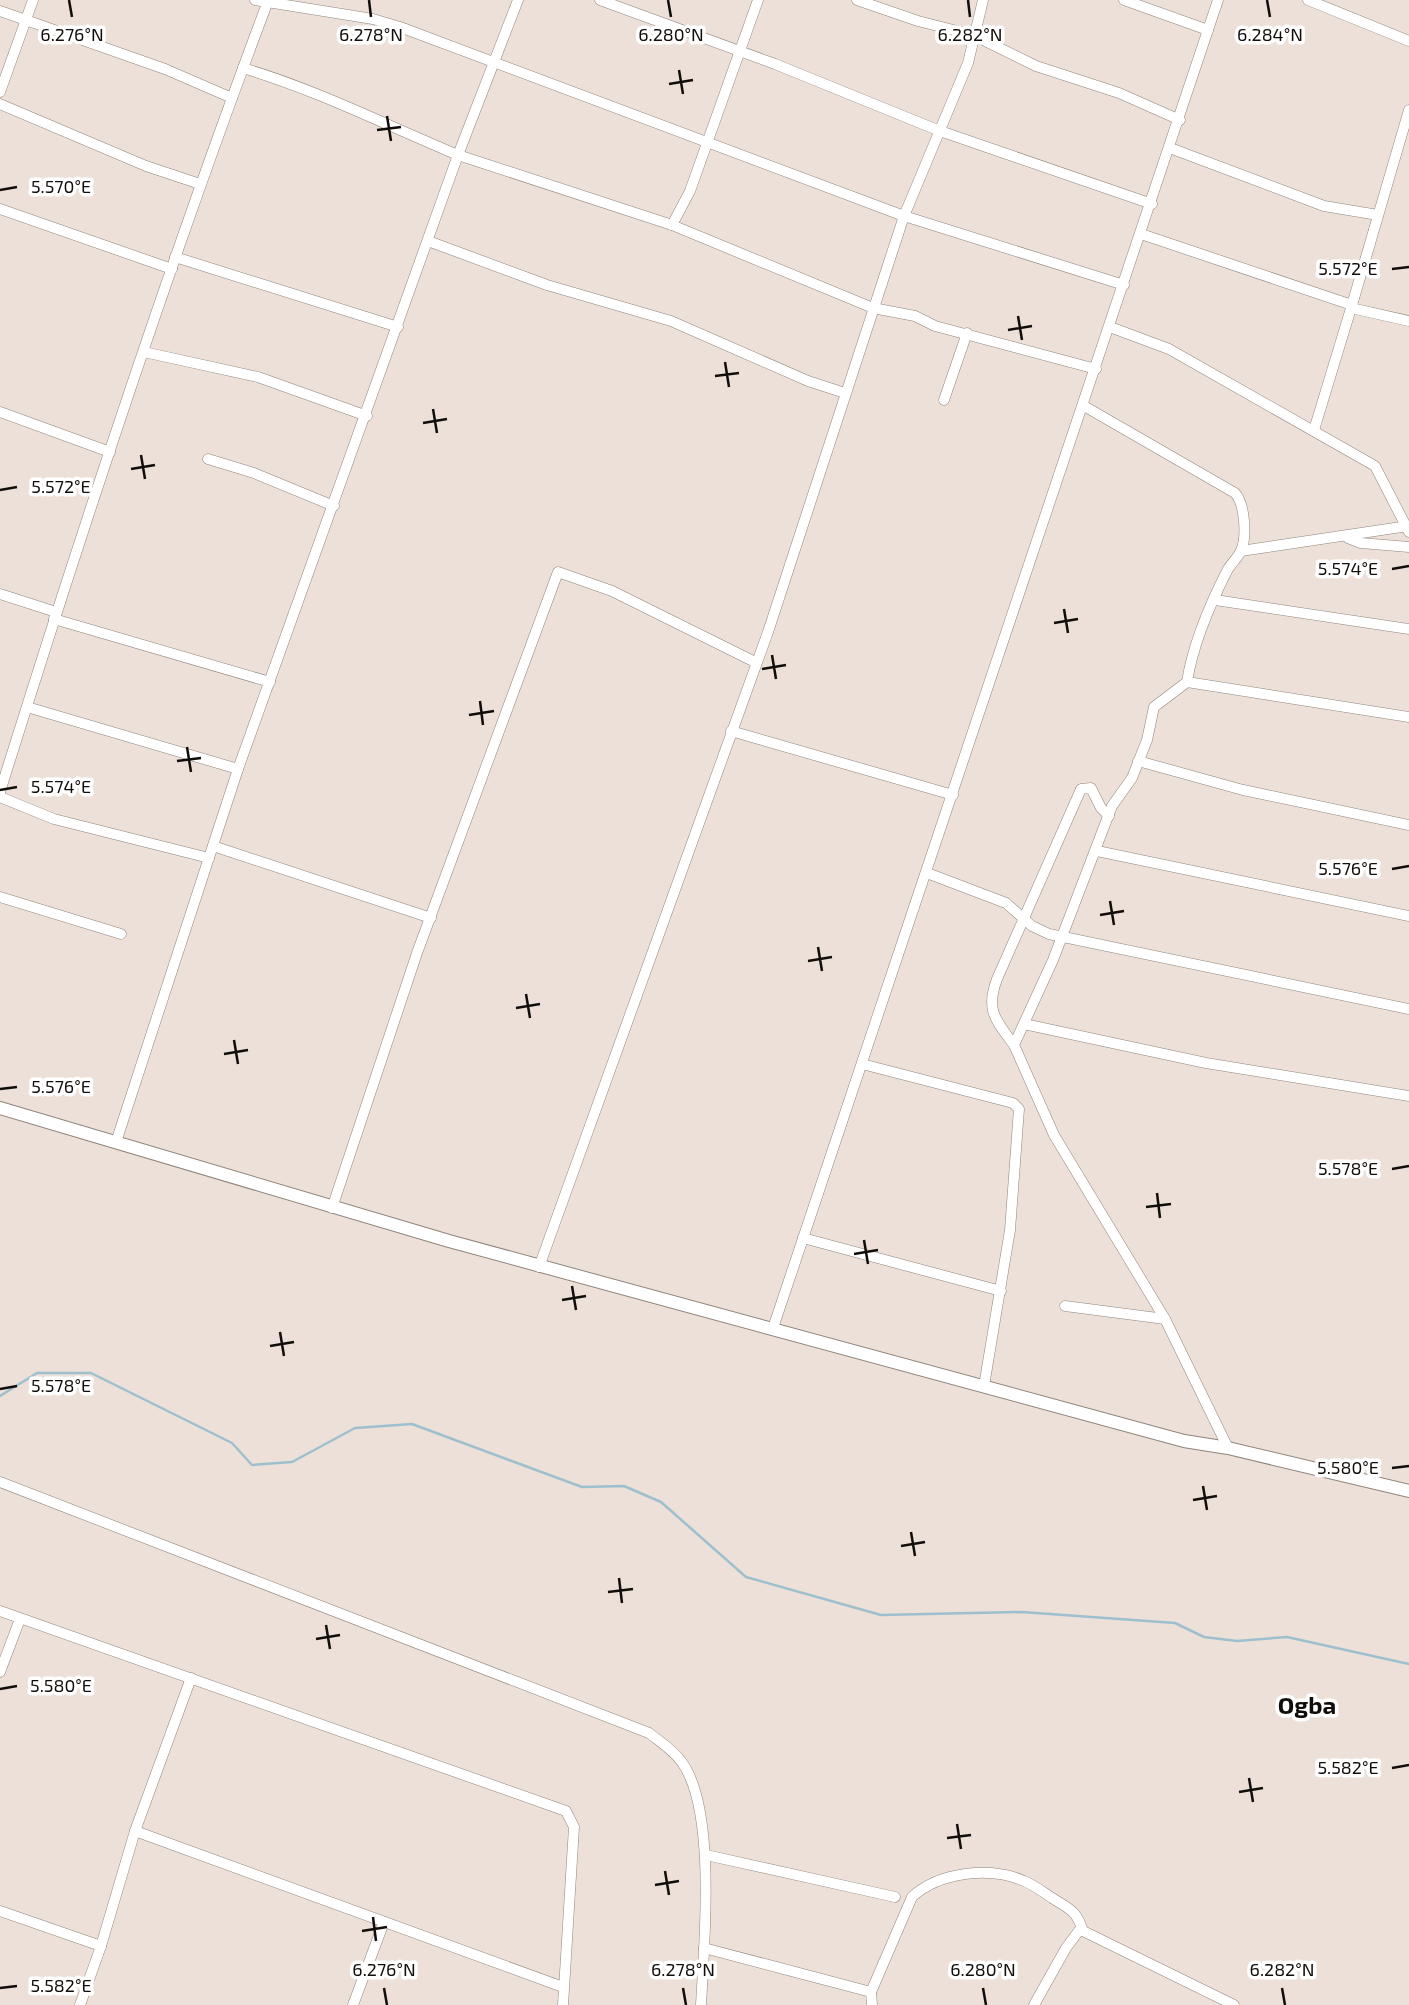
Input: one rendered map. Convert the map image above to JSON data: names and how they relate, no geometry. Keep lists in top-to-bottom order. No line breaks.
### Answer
{"districts":["Ogba"],"coordinates":["6.276°N","6.278°N","6.280°N","6.282°N","6.284°N","5.570°E","5.572°E","5.574°E","5.576°E","5.578°E","5.580°E","5.582°E"]}
